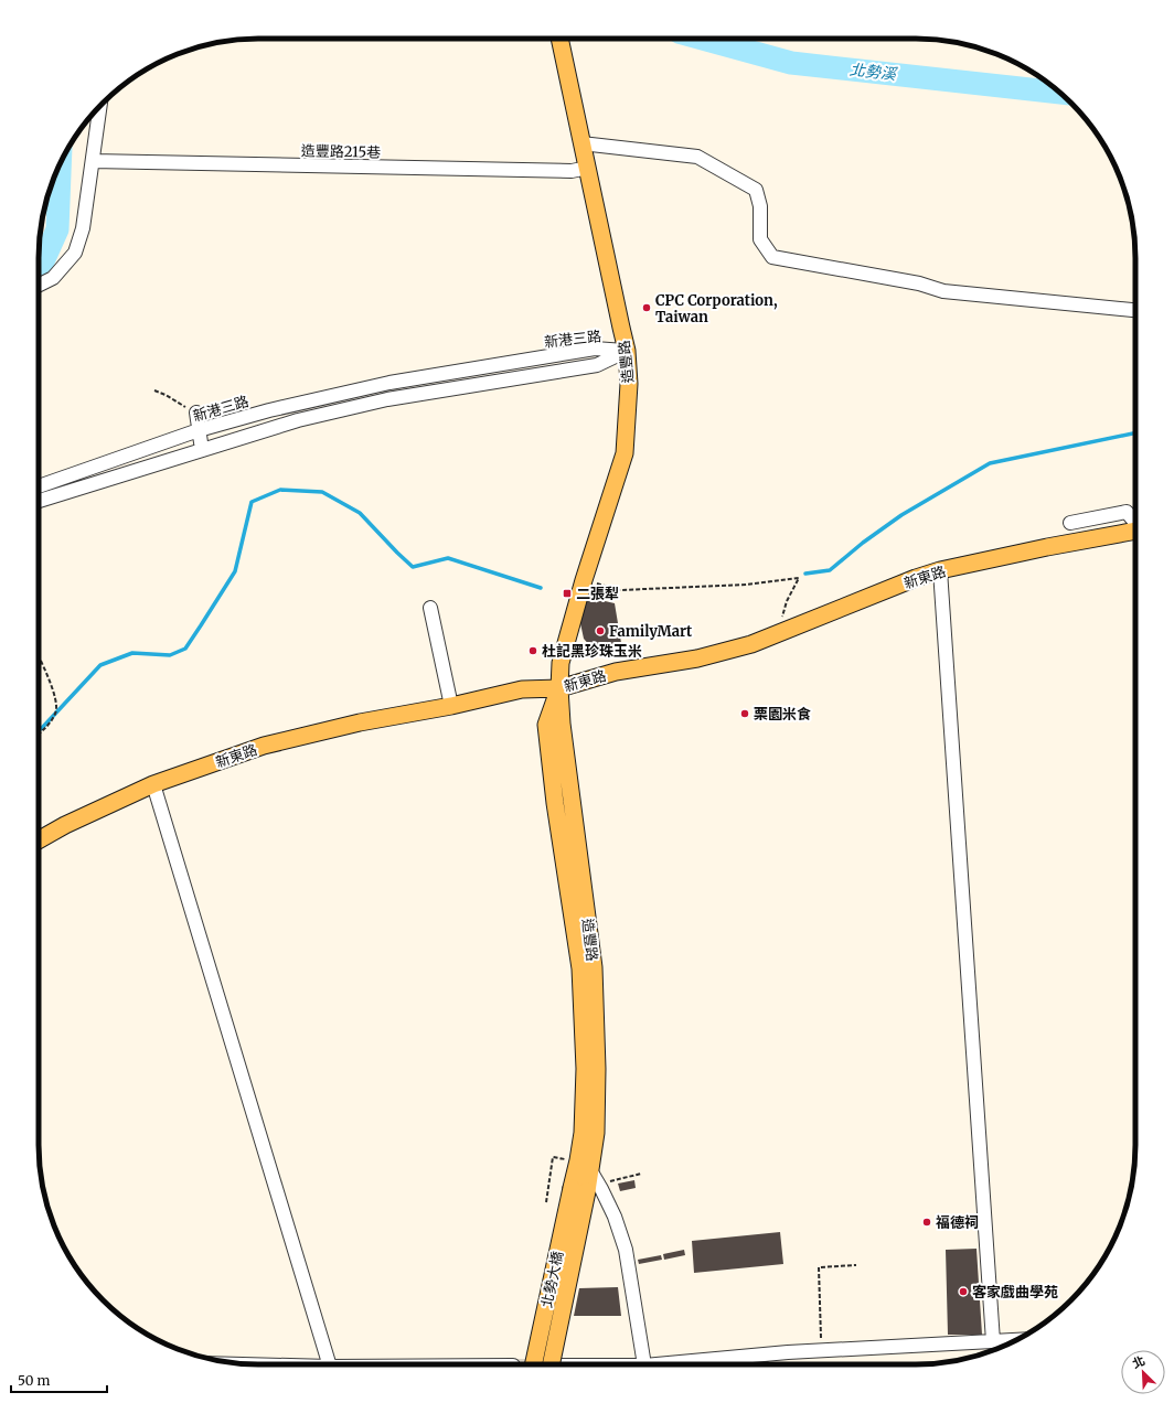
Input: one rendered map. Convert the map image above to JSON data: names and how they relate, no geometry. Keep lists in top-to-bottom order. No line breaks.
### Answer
{"streets":{"main road":["造豐路","新東路","北勢大橋"],"street":["造豐路215巷","新港三路"]},"crossings":[["造豐路215巷","造豐路"],["新港三路","造豐路"],["造豐路","新東路"],["造豐路","北勢大橋"]],"water":["北勢溪"],"places":{"other":["CPC Corporation, Taiwan","FamilyMart","杜記黑珍珠玉米","栗園米食","福德祠","客家戲曲學苑"],"transit":["二張犁"]},"scale_bar":"50 m","north":"top left"}
